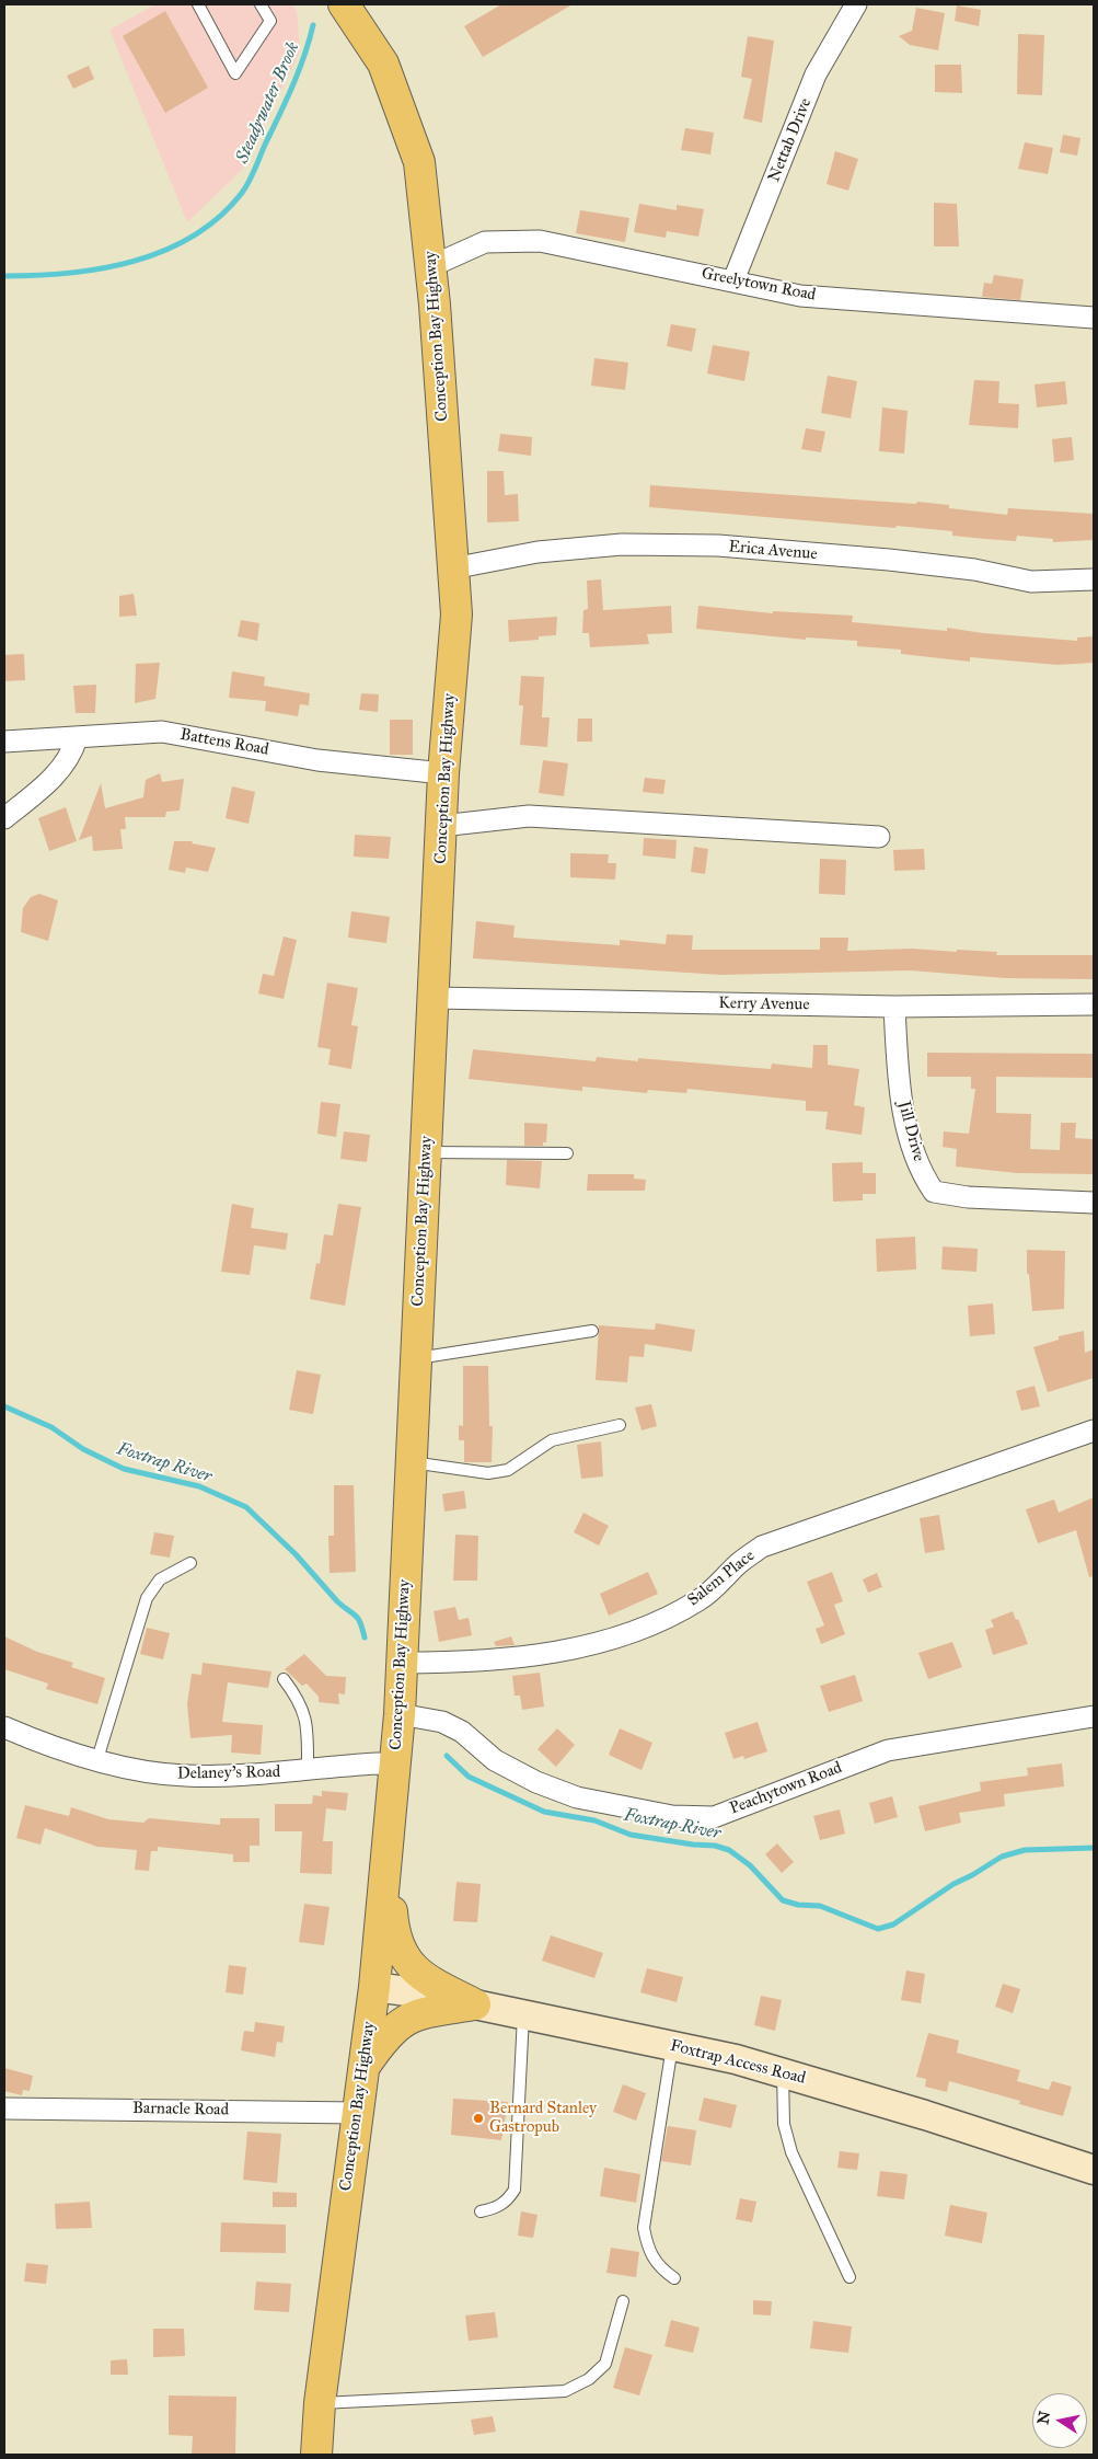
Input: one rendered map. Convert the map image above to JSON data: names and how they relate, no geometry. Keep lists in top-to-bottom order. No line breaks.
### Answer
{"streets":{"main road":["Conception Bay Highway","Foxtrap Access Road"],"street":["Nettab Drive","Greelytown Road","Erica Avenue","Battens Road","Kerry Avenue","Jill Drive","Salem Place","Delaney's Road","Peachytown Road","Barnacle Road"]},"crossings":[["Nettab Drive","Greelytown Road"],["Greelytown Road","Conception Bay Highway"],["Conception Bay Highway","Erica Avenue"],["Conception Bay Highway","Battens Road"],["Conception Bay Highway","Kerry Avenue"],["Conception Bay Highway","Salem Place"],["Conception Bay Highway","Delaney's Road"],["Conception Bay Highway","Peachytown Road"],["Conception Bay Highway","Foxtrap Access Road"],["Conception Bay Highway","Barnacle Road"],["Kerry Avenue","Jill Drive"]],"water":["Steadywater Brook","Foxtrap River"],"places":["Bernard Stanley Gastropub"],"north":"left"}
